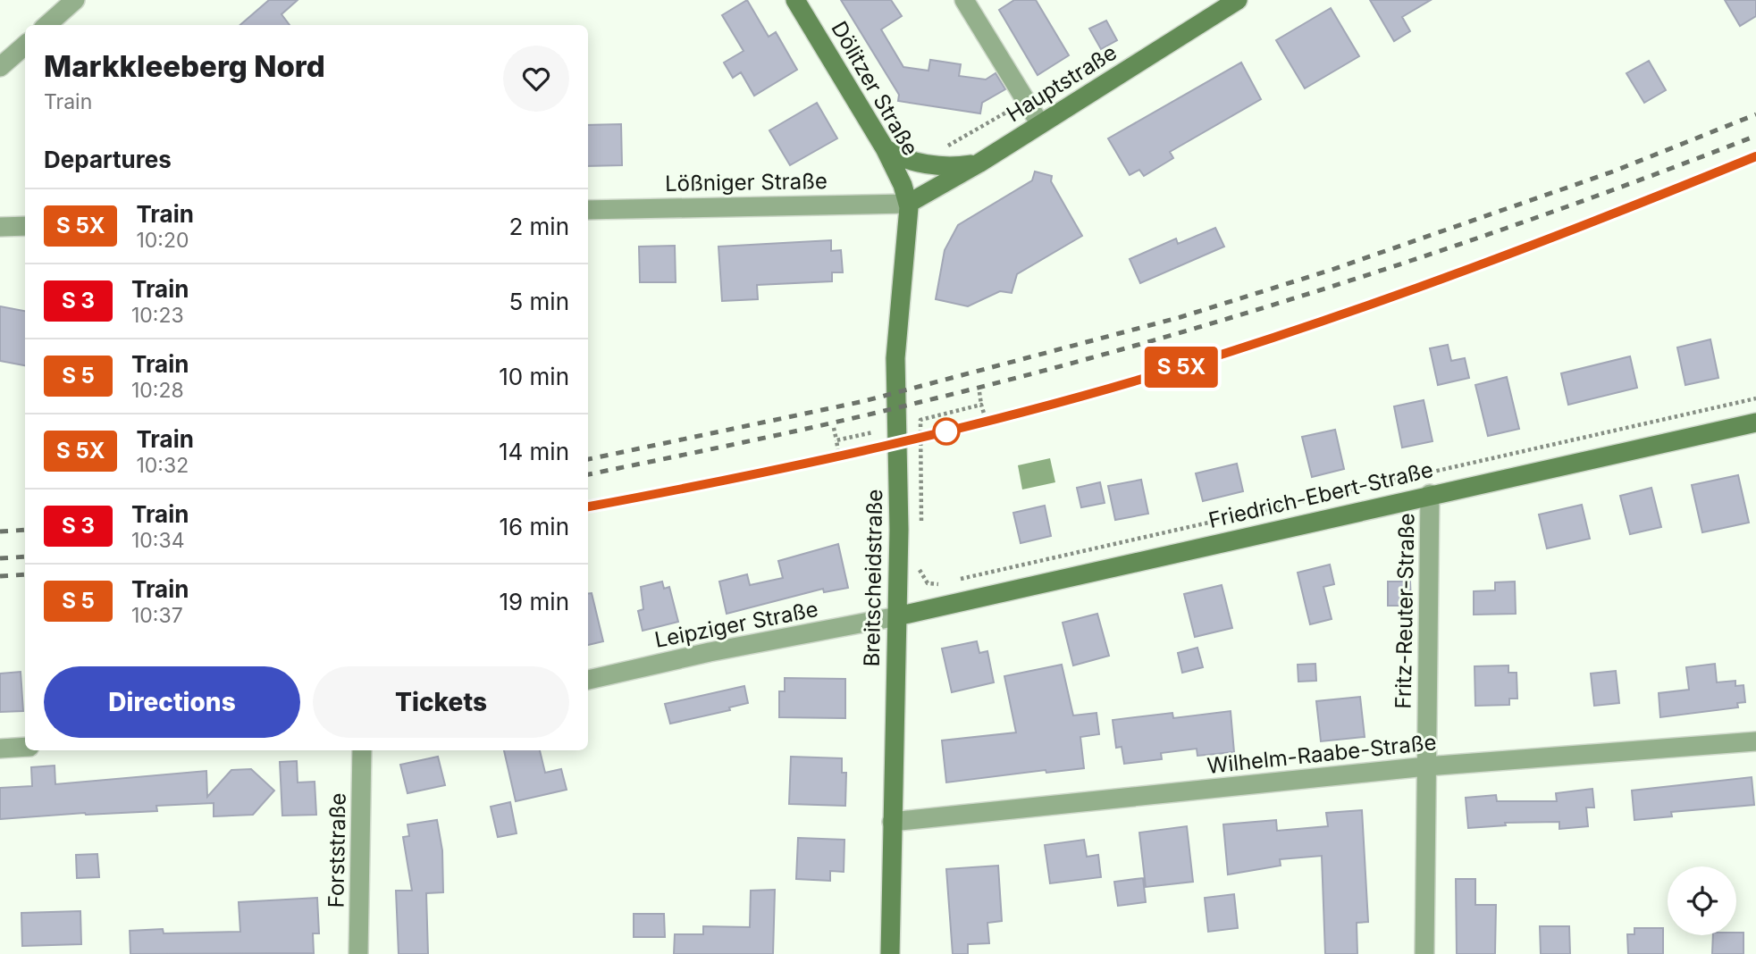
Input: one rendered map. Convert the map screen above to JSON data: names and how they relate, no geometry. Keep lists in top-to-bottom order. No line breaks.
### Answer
{"streets":{"main road":["Hauptstraße","Dölitzer Straße","Friedrich-Ebert-Straße","Breitscheidstraße"],"street":["Lößniger Straße","Fritz-Reuter-Straße","Leipziger Straße","Wilhelm-Raabe-Straße","Forststraße"]},"crossings":[["Hauptstraße","Dölitzer Straße"],["Hauptstraße","Lößniger Straße"],["Hauptstraße","Breitscheidstraße"],["Dölitzer Straße","Lößniger Straße"],["Dölitzer Straße","Breitscheidstraße"],["Lößniger Straße","Breitscheidstraße"],["Friedrich-Ebert-Straße","Breitscheidstraße"],["Friedrich-Ebert-Straße","Fritz-Reuter-Straße"],["Friedrich-Ebert-Straße","Leipziger Straße"],["Breitscheidstraße","Leipziger Straße"],["Breitscheidstraße","Wilhelm-Raabe-Straße"],["Fritz-Reuter-Straße","Wilhelm-Raabe-Straße"]],"page":{"on_map":"S 5X","heading":[["Markkleeberg Nord","Train"],"Departures"],"list":[{"mark":"S 5X","name":"Train","note":"10:20","value":"2 min"},{"mark":"S 3","name":"Train","note":"10:23","value":"5 min"},{"mark":"S 5","name":"Train","note":"10:28","value":"10 min"},{"mark":"S 5X","name":"Train","note":"10:32","value":"14 min"},{"mark":"S 3","name":"Train","note":"10:34","value":"16 min"},{"mark":"S 5","name":"Train","note":"10:37","value":"19 min"}],"buttons":["Directions","Tickets"]}}
